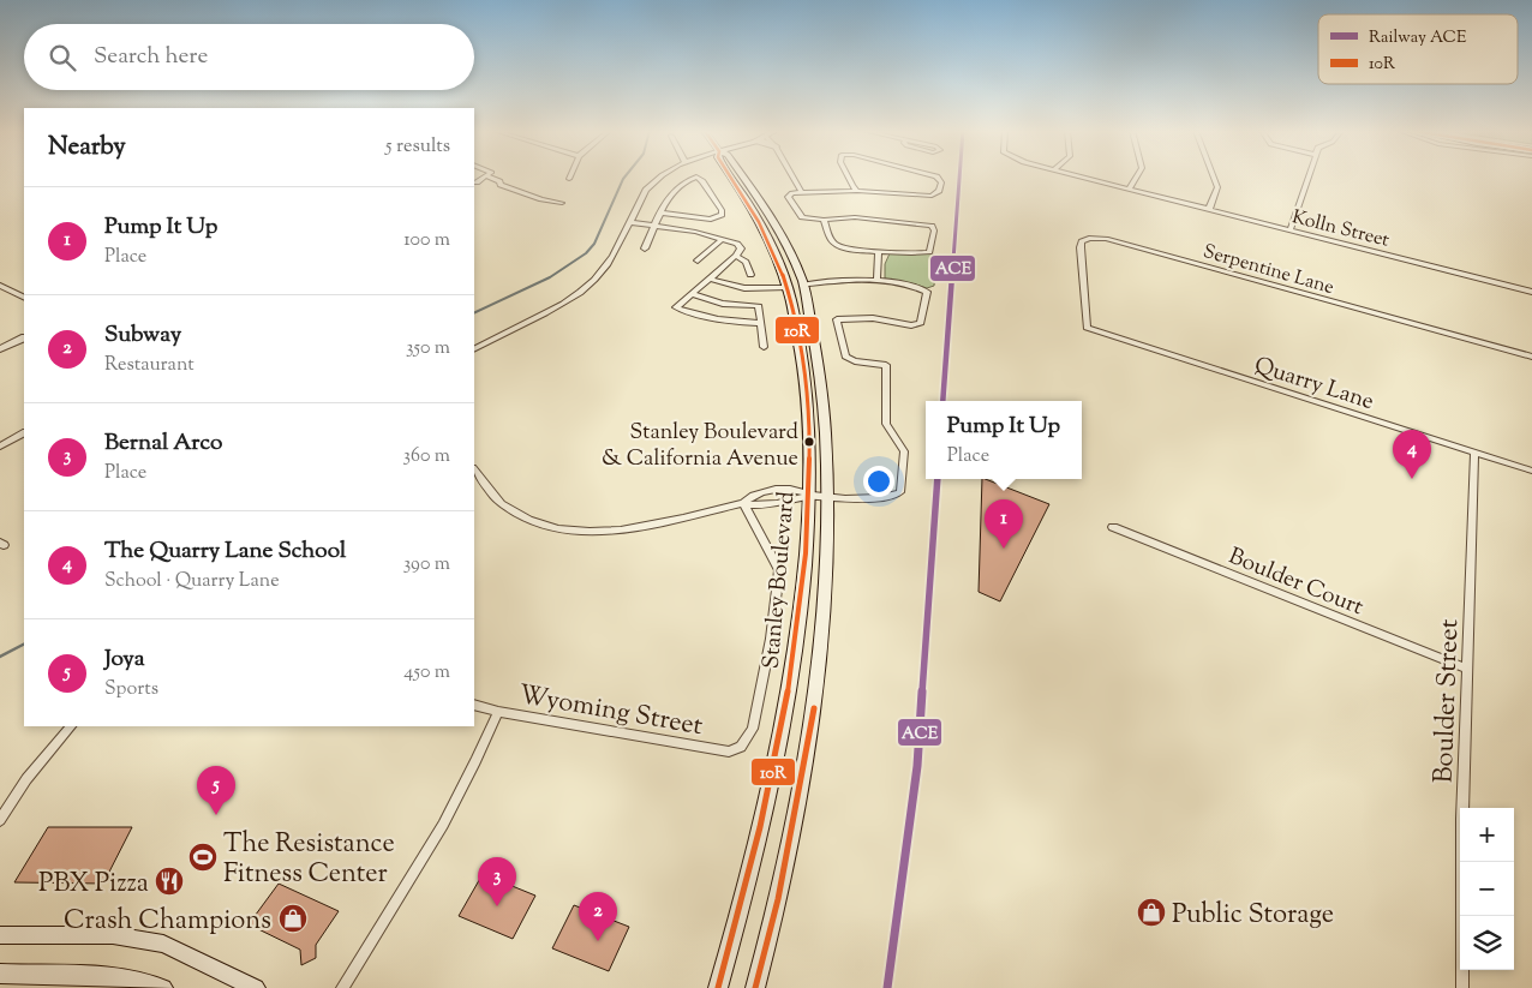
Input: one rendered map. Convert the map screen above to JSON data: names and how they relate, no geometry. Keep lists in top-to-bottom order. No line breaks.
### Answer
{"streets":{"main road":["Stanley Boulevard"],"street":["Kolln Street","Serpentine Lane","Quarry Lane","Boulder Court","Boulder Street","Wyoming Street"]},"crossings":[["Serpentine Lane","Quarry Lane"],["Quarry Lane","Boulder Street"],["Boulder Court","Boulder Street"]],"places":{"other":["Stanley Boulevard & California Avenue"],"sports":["The Resistance Fitness Center"],"restaurant":["PBX Pizza"],"shop":["Public Storage","Crash Champions"]},"lines":["rail line ACE","transit line 10R"],"legend":["Railway ACE","10R"],"page":{"search":"Search here","heading":["Nearby","5 results"],"list":[{"mark":"1","name":"Pump It Up","note":"Place","value":"100 m"},{"mark":"2","name":"Subway","note":"Restaurant","value":"350 m"},{"mark":"3","name":"Bernal Arco","note":"Place","value":"360 m"},{"mark":"4","name":"The Quarry Lane School","note":"School · Quarry Lane","value":"390 m"},{"mark":"5","name":"Joya","note":"Sports","value":"450 m"}],"popup":["Pump It Up","Place"],"pins":["4","1","5","3","2"],"map_buttons":["+","−"]}}
